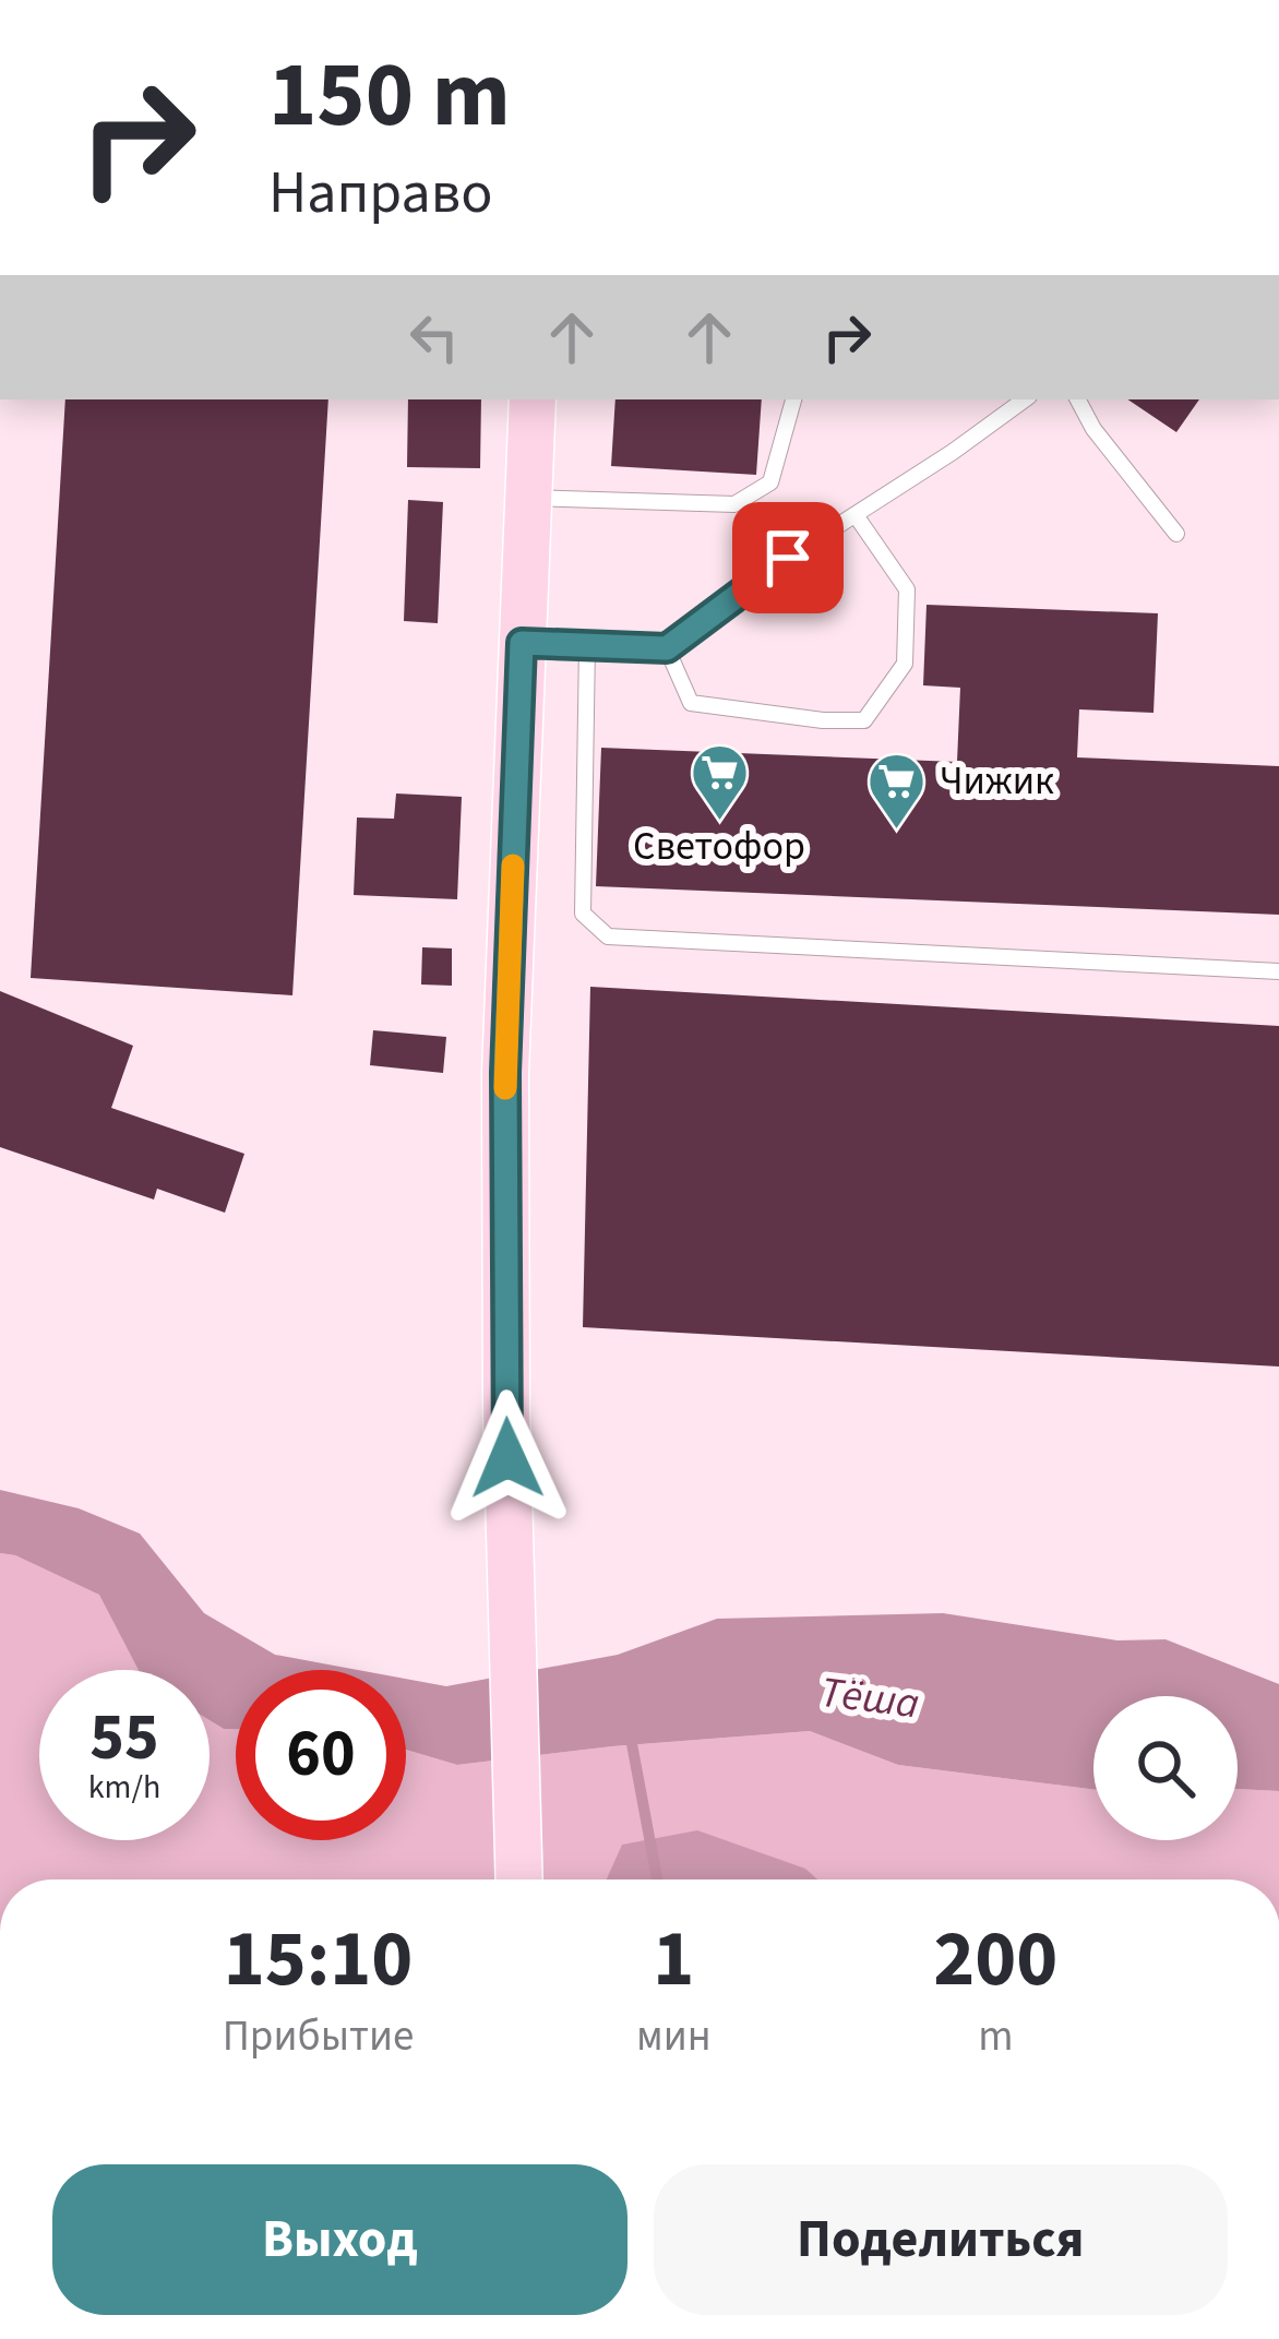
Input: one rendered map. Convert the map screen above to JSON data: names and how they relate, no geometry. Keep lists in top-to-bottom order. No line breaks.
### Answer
{"water":["Тёша"],"places":{"supermarket":["Светофор","Чижик"]},"page":{"turn":["150 m","Направо"],"speed":"55 km/h","limit":"60","eta":["15:10","Прибытие","1","мин","200","m"],"buttons":["Выход","Поделиться"]}}
